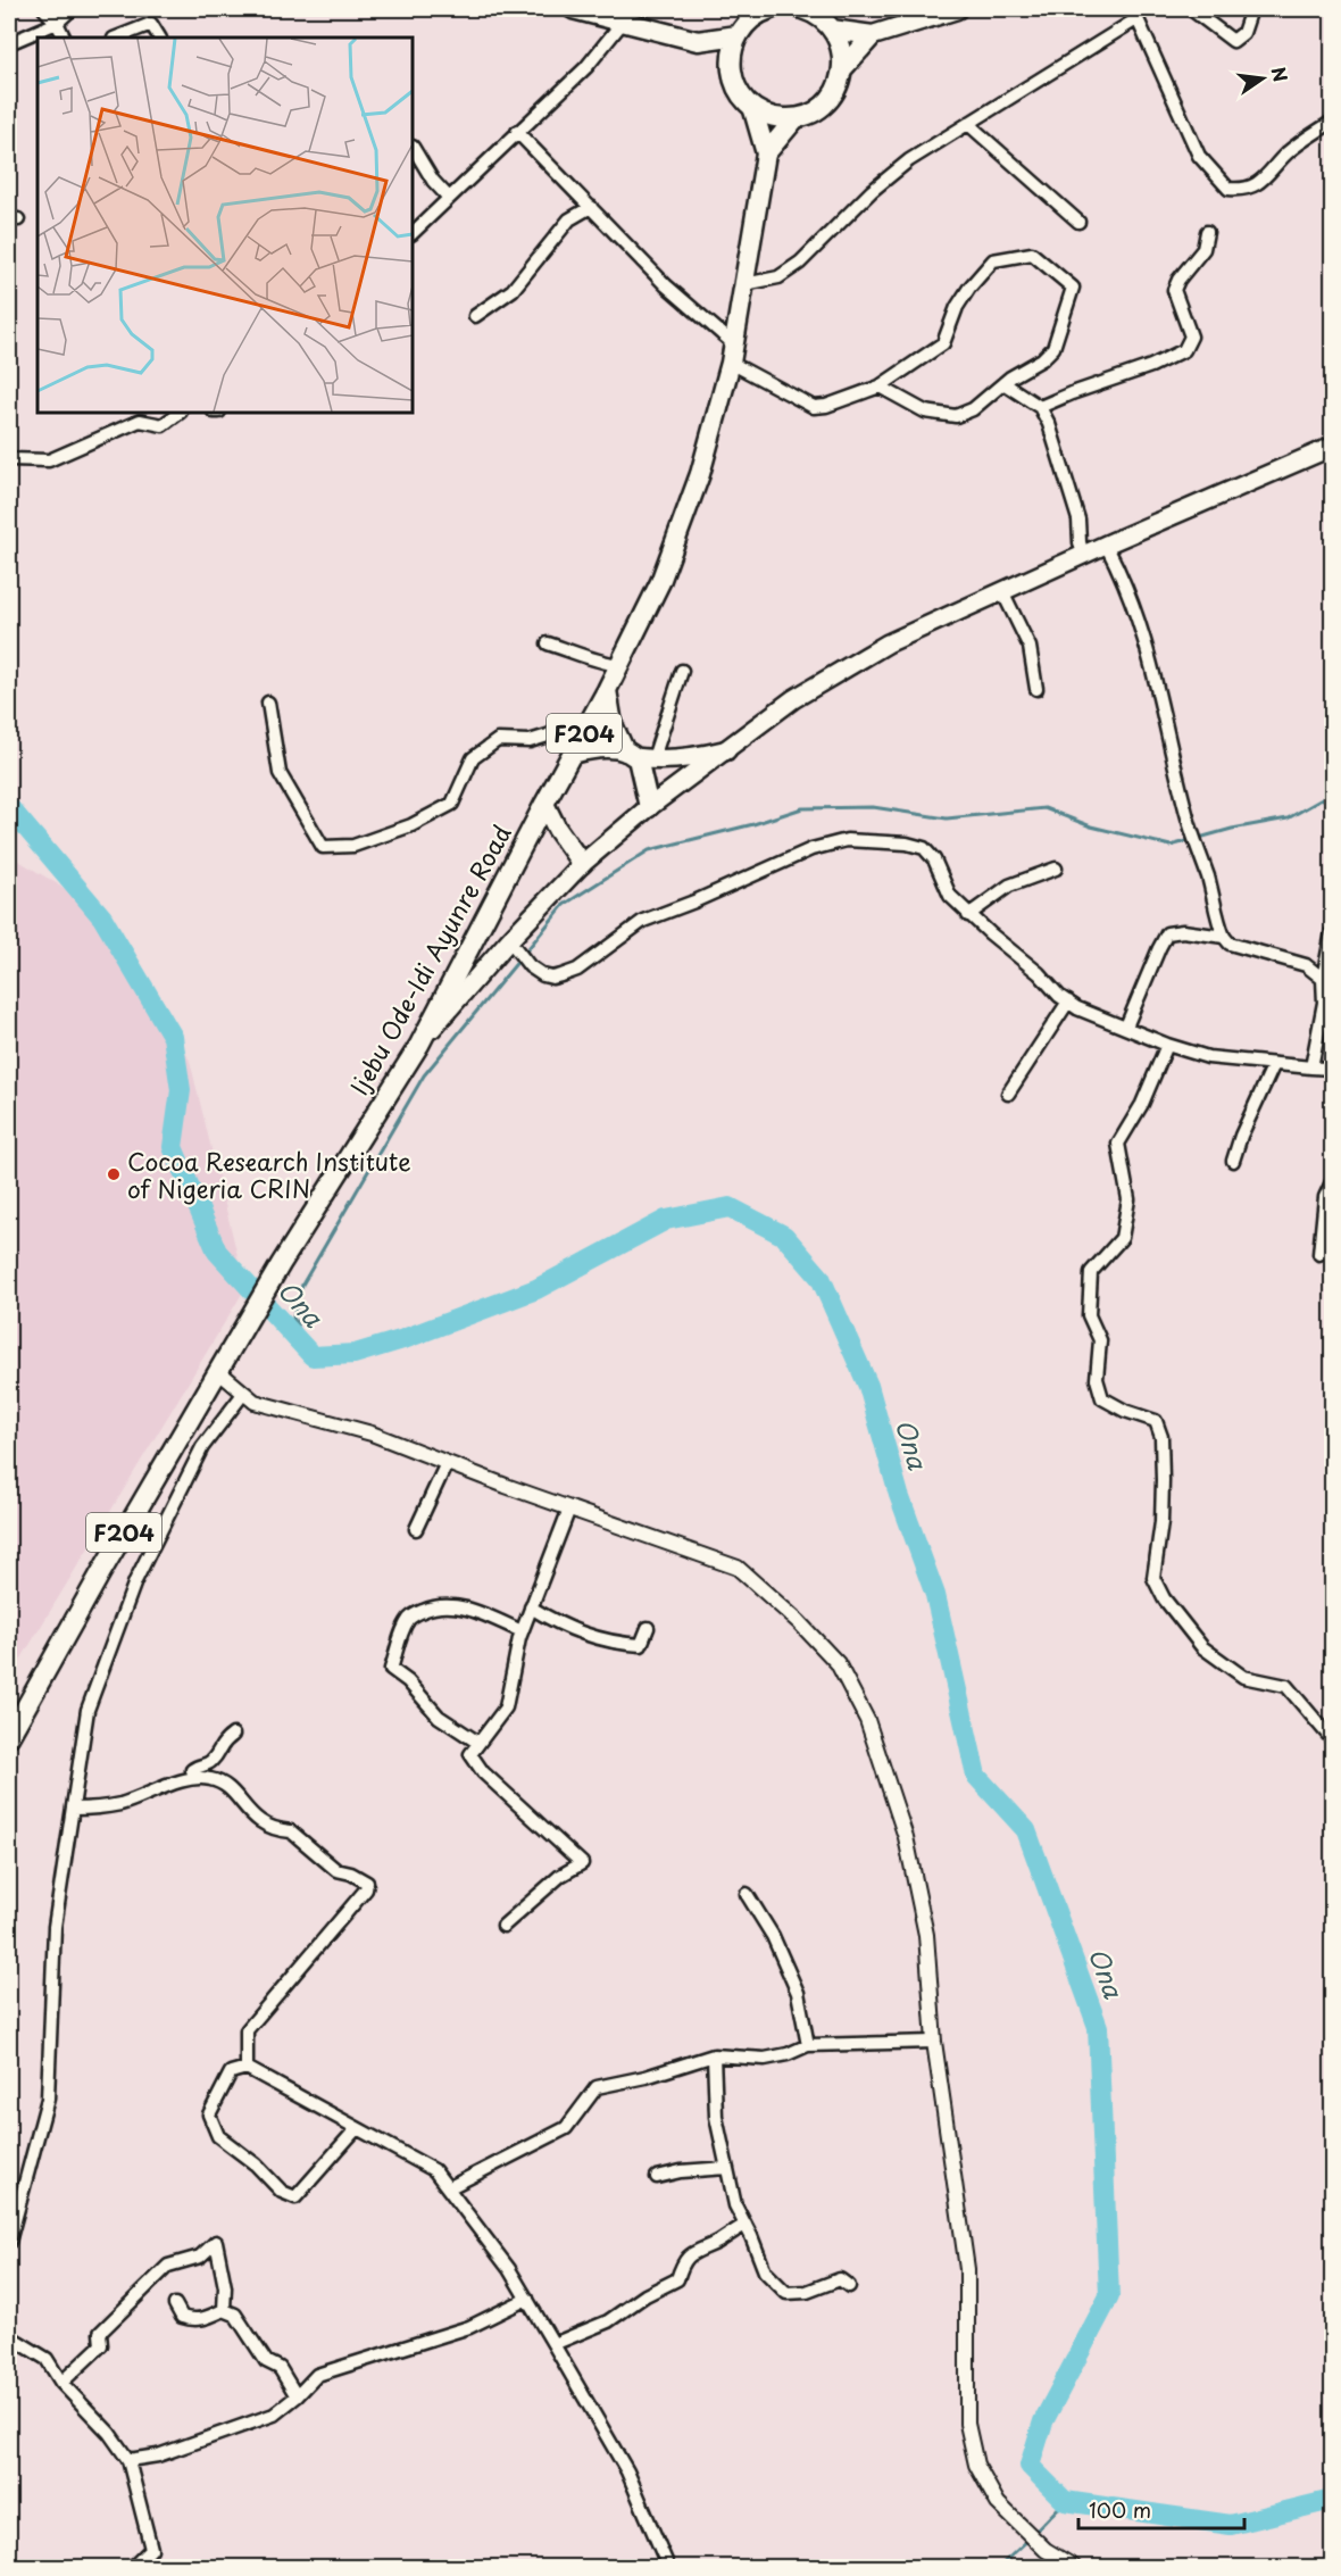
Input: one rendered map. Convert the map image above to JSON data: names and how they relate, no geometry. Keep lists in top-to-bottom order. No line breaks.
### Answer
{"streets":{"main road":["F204","Ijebu Ode-Idi Ayunre Road"]},"crossings":[["F204","Ijebu Ode-Idi Ayunre Road"]],"water":["Ona"],"places":["Cocoa Research Institute of Nigeria CRIN"],"scale_bar":"100 m","north":"right"}
